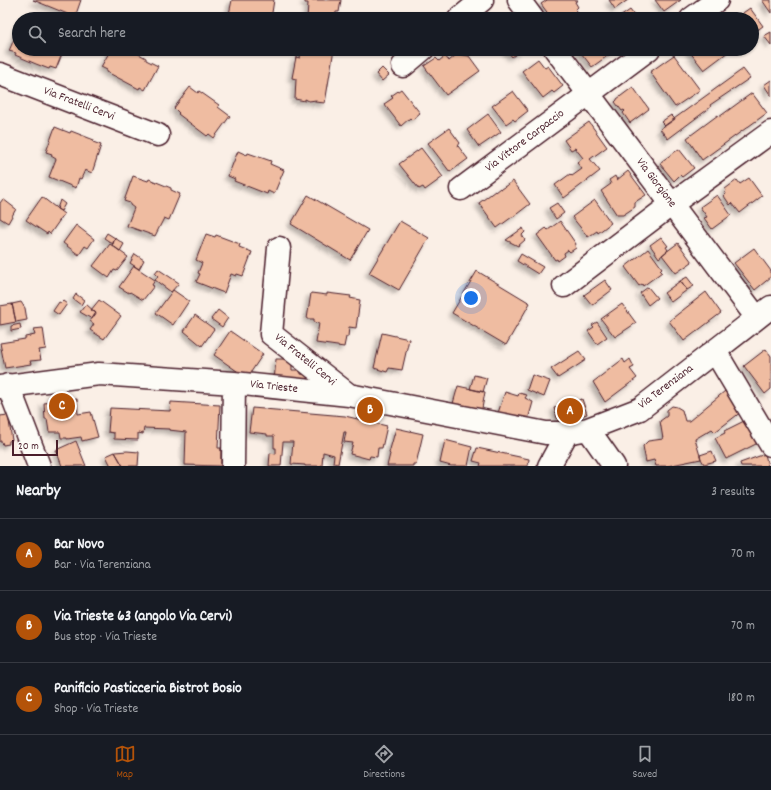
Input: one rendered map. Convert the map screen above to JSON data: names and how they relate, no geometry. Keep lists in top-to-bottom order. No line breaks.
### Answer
{"streets":{"street":["Via Fratelli Cervi","Via Vittore Carpaccio","Via Giorgione","Via Trieste","Via Terenziana"]},"crossings":[["Via Fratelli Cervi","Via Trieste"],["Via Vittore Carpaccio","Via Giorgione"],["Via Giorgione","Via Terenziana"],["Via Trieste","Via Terenziana"]],"scale_bar":"20 m","page":{"search":"Search here","pins":["C","B","A"],"scale":"20 m","heading":["Nearby","3 results"],"list":[{"mark":"A","name":"Bar Novo","note":"Bar · Via Terenziana","value":"70 m"},{"mark":"B","name":"Via Trieste 63 (angolo Via Cervi)","note":"Bus stop · Via Trieste","value":"70 m"},{"mark":"C","name":"Panificio Pasticceria Bistrot Bosio","note":"Shop · Via Trieste","value":"180 m"}],"nav":["Map","Directions","Saved"]}}
